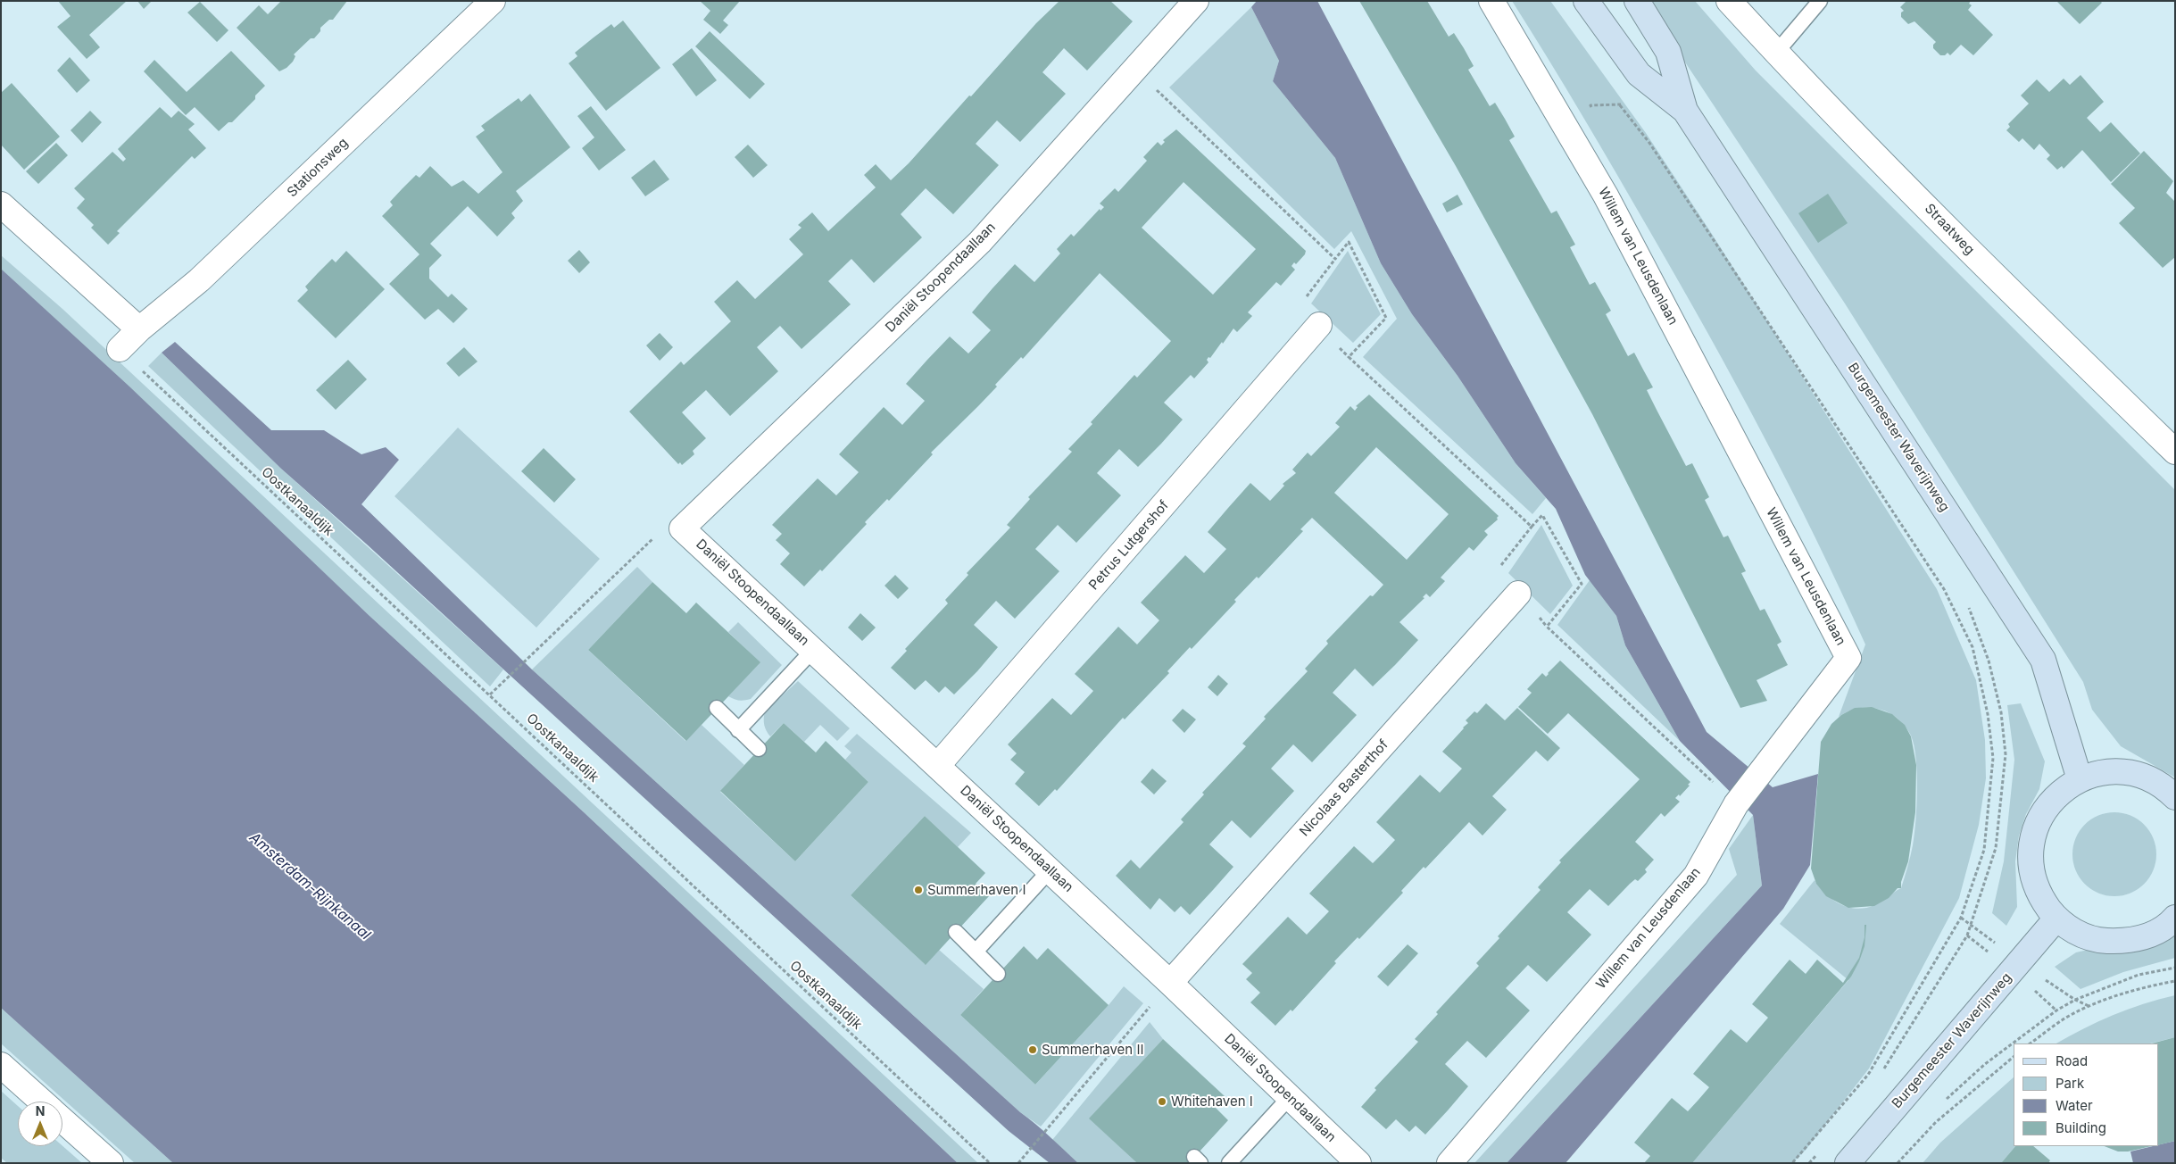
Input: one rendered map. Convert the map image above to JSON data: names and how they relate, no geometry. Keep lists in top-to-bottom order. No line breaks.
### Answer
{"streets":{"main road":["Burgemeester Waverijnweg"],"street":["Stationsweg","Straatweg","Willem van Leusdenlaan","Daniël Stoopendaallaan","Petrus Lutgershof","Nicolaas Basterthof"],"path":["Oostkanaaldijk"]},"crossings":[["Stationsweg","Oostkanaaldijk"],["Daniël Stoopendaallaan","Petrus Lutgershof"],["Daniël Stoopendaallaan","Nicolaas Basterthof"]],"water":["Amsterdam-Rijnkanaal"],"places":["Summerhaven I","Summerhaven II","Whitehaven I"],"legend":["Road","Park","Water","Building"],"north":"top"}
